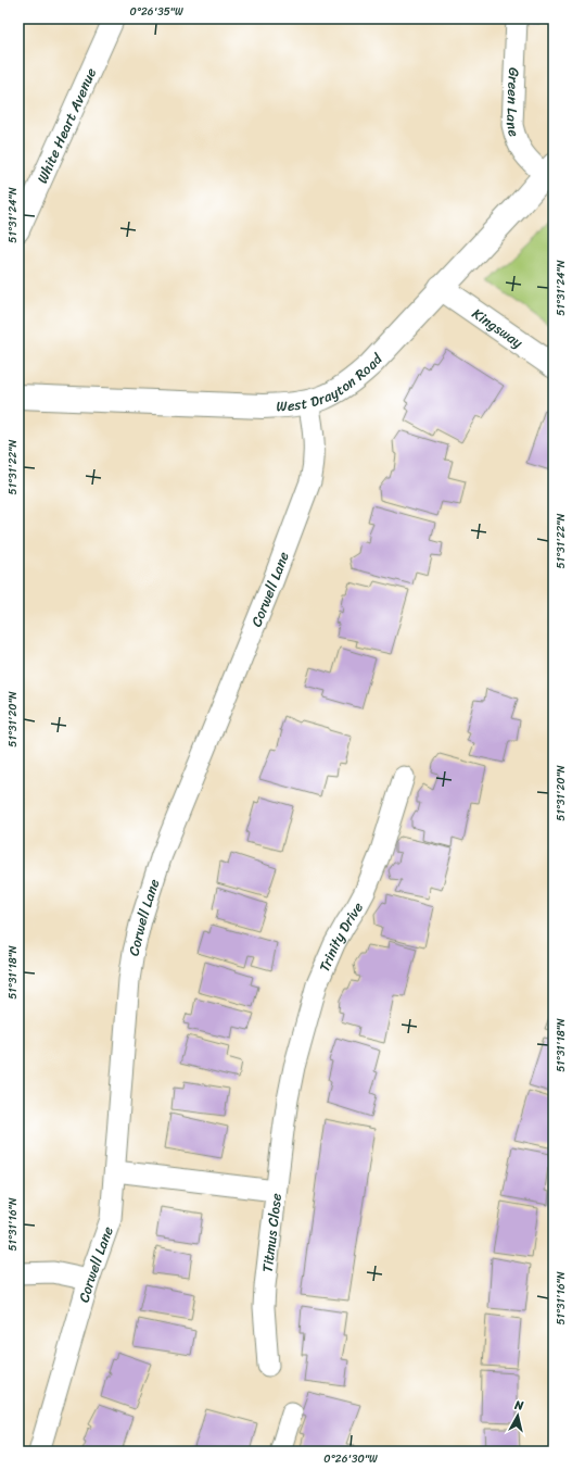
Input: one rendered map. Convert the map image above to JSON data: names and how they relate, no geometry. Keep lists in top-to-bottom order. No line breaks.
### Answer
{"streets":{"main road":["Kingsway","West Drayton Road"],"street":["Green Lane","White Heart Avenue","Corwell Lane","Trinity Drive","Titmus Close"]},"crossings":[["Green Lane","West Drayton Road"],["Kingsway","West Drayton Road"],["West Drayton Road","Corwell Lane"],["Trinity Drive","Titmus Close"]],"north":"top","coordinates":["0°26'35\"W","51°31'24\"N","51°31'22\"N","51°31'20\"N","51°31'18\"N","51°31'16\"N","0°26'30\"W"]}
